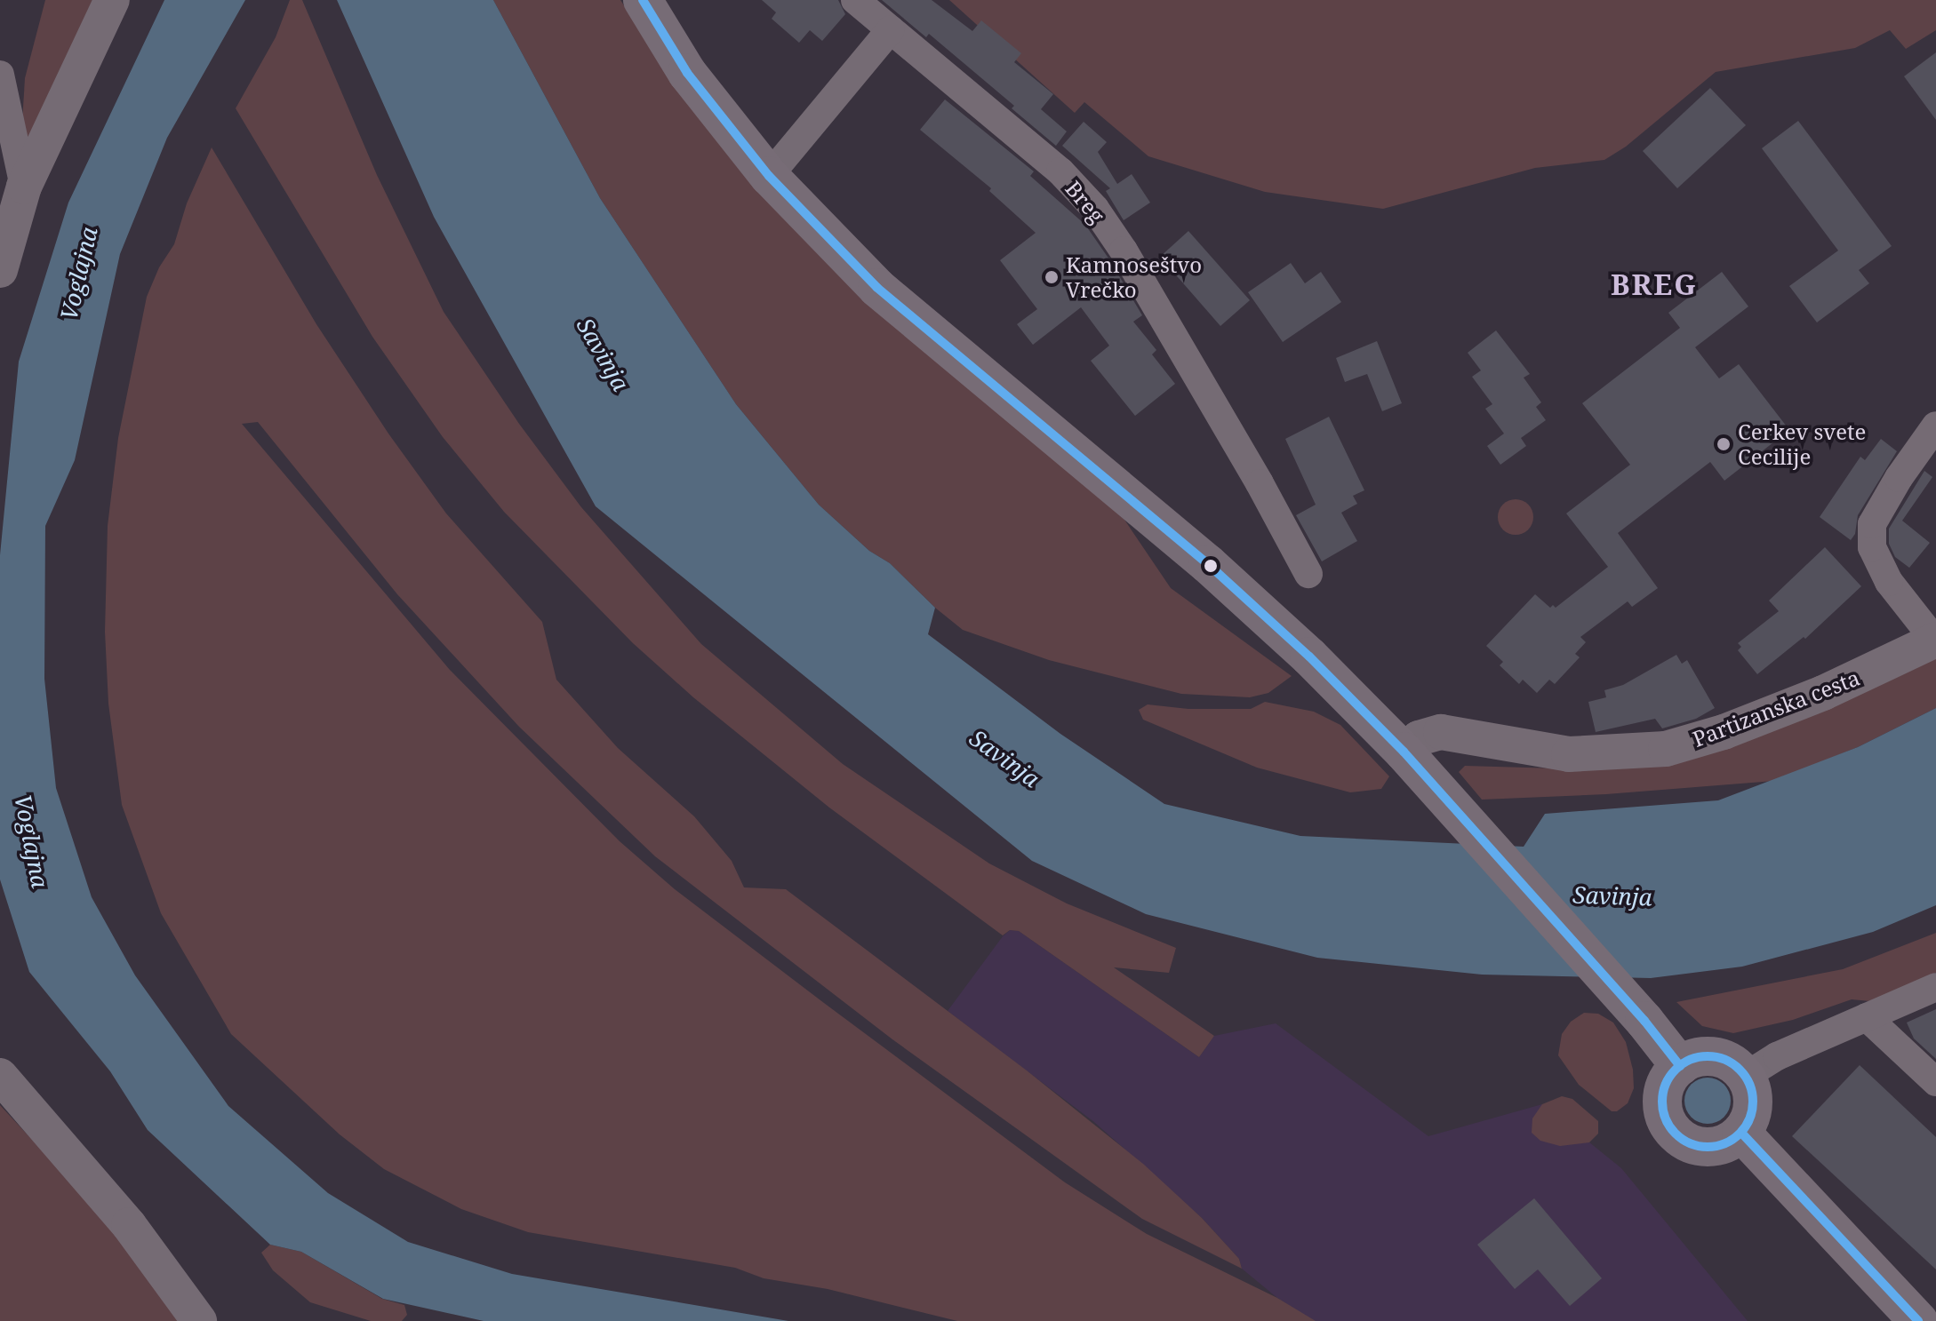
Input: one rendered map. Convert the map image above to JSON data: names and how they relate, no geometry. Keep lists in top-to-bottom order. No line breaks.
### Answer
{"streets":{"street":["Breg","Partizanska cesta"]},"districts":["BREG"],"water":["Voglajna","Savinja"],"places":["Kamnoseštvo Vrečko","Cerkev svete Cecilije"]}
